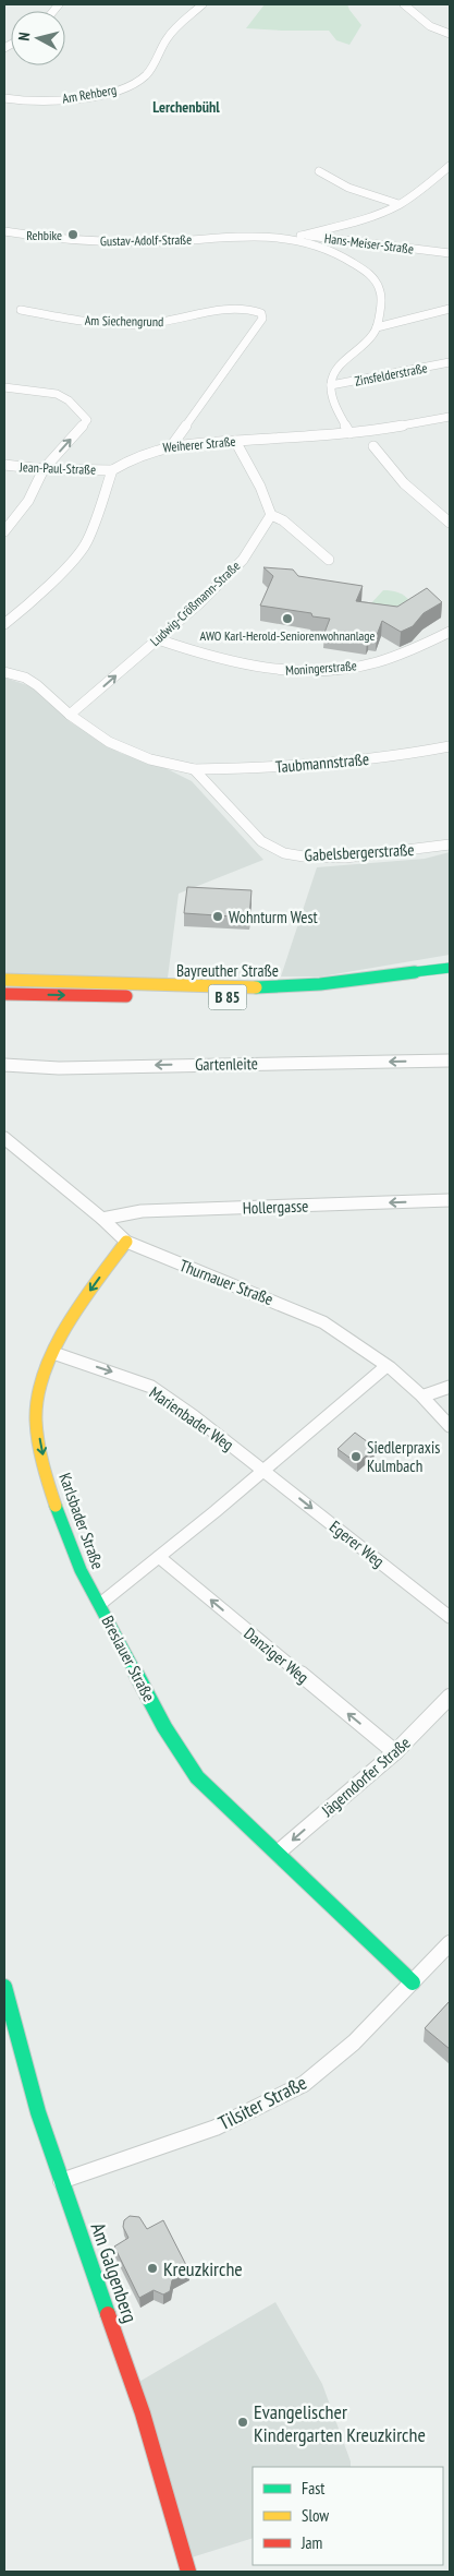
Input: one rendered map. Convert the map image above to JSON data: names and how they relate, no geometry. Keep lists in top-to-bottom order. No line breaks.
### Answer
{"streets":{"street":["Am Rehberg","Gustav-Adolf-Straße","Hans-Meiser-Straße","Am Siechengrund","Zinsfelderstraße","Weiherer Straße","Jean-Paul-Straße","Ludwig-Crößmann-Straße","Moningerstraße","Taubmannstraße","Gabelsbergerstraße","Bayreuther Straße","B 85","Gartenleite","Hollergasse","Thurnauer Straße","Marienbader Weg","Karlsbader Straße","Egerer Weg","Danziger Weg","Breslauer Straße","Jägerndorfer Straße","Tilsiter Straße","Am Galgenberg"]},"crossings":[["Gustav-Adolf-Straße","Hans-Meiser-Straße"],["Am Siechengrund","Weiherer Straße"],["Weiherer Straße","Jean-Paul-Straße"],["Ludwig-Crößmann-Straße","Moningerstraße"],["Taubmannstraße","Gabelsbergerstraße"],["Hollergasse","Thurnauer Straße"],["Thurnauer Straße","Karlsbader Straße"],["Thurnauer Straße","Breslauer Straße"],["Marienbader Weg","Karlsbader Straße"],["Marienbader Weg","Egerer Weg"],["Marienbader Weg","Breslauer Straße"],["Karlsbader Straße","Breslauer Straße"],["Egerer Weg","Breslauer Straße"],["Danziger Weg","Breslauer Straße"],["Danziger Weg","Jägerndorfer Straße"],["Breslauer Straße","Jägerndorfer Straße"],["Breslauer Straße","Tilsiter Straße"],["Tilsiter Straße","Am Galgenberg"]],"one_way":["Ludwig-Crößmann-Straße","Gartenleite","Hollergasse","Marienbader Weg","Karlsbader Straße","Egerer Weg","Danziger Weg","Jägerndorfer Straße"],"districts":["Lerchenbühl"],"places":["Rehbike","AWO Karl-Herold-Seniorenwohnanlage","Wohnturm West","Siedlerpraxis Kulmbach","Kreuzkirche","Evangelischer Kindergarten Kreuzkirche"],"legend":["Fast","Slow","Jam"],"north":"left"}
